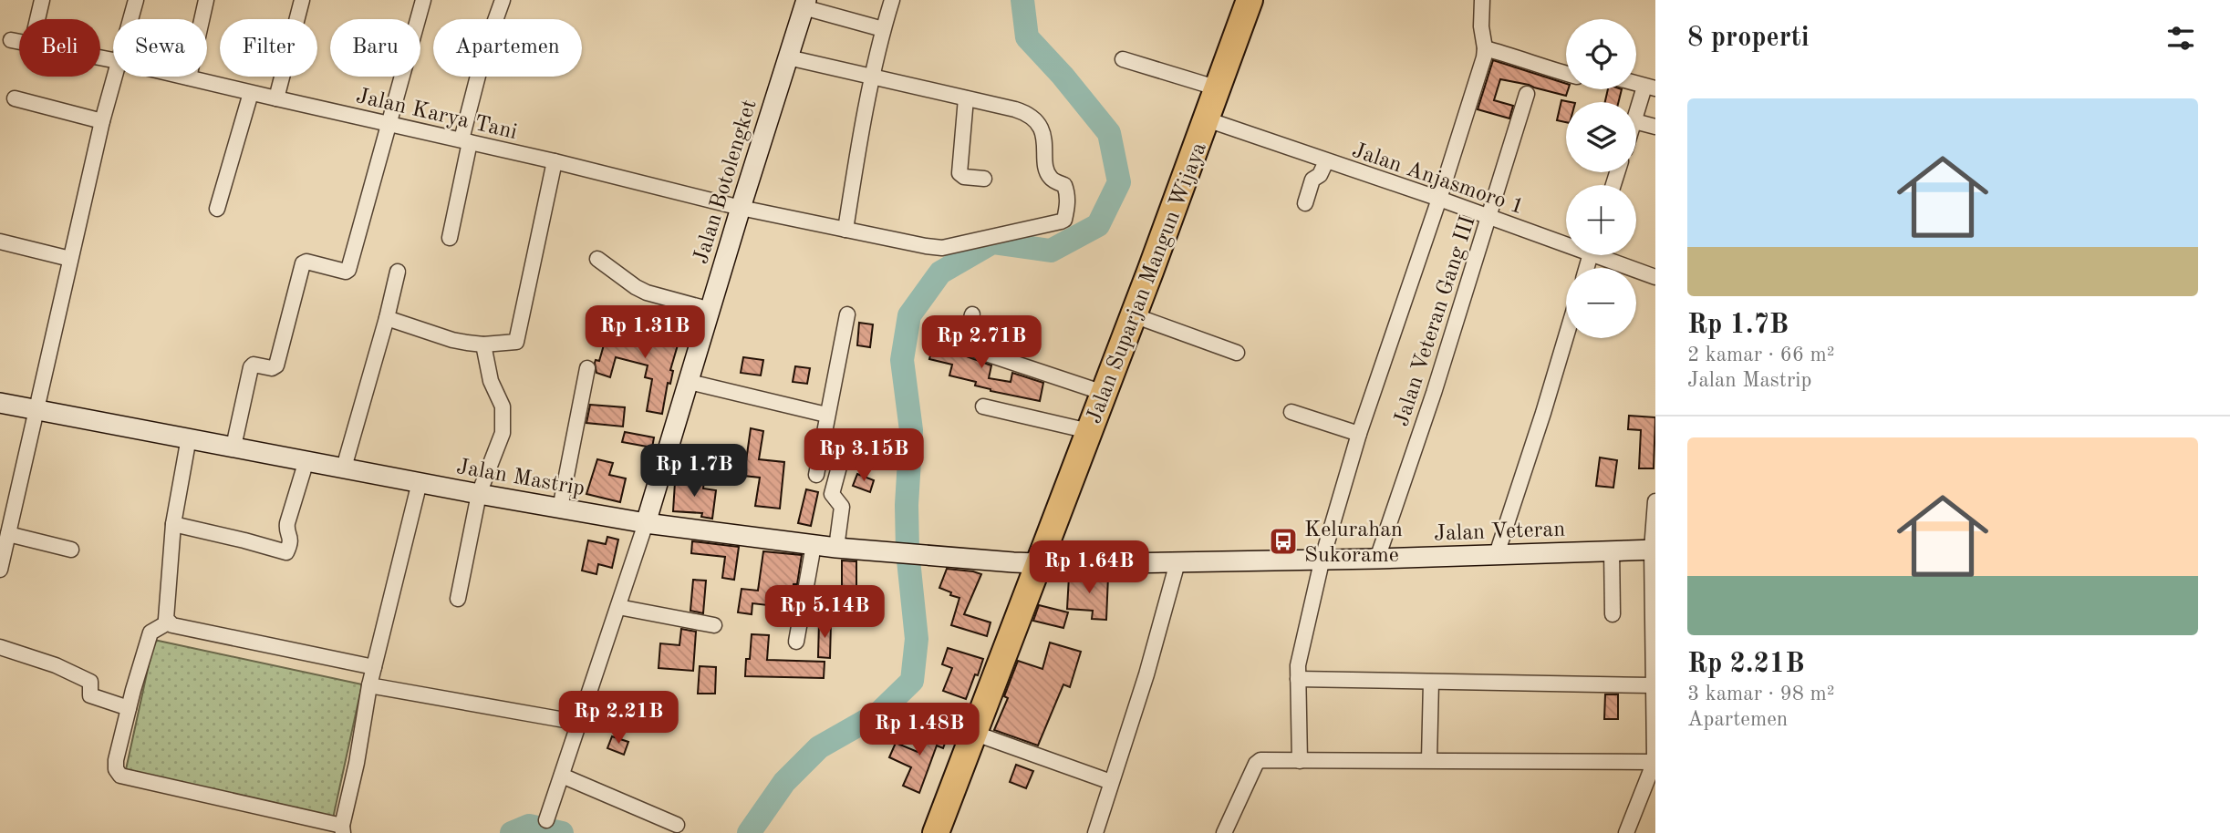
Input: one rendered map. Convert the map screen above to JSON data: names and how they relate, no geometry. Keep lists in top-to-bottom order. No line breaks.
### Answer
{"streets":{"highway":["Jalan Suparjan Mangun Wijaya"],"street":["Jalan Karya Tani","Jalan Anjasmoro 1","Jalan Botolengket","Jalan Veteran Gang III","Jalan Mastrip","Jalan Veteran"]},"crossings":[["Jalan Karya Tani","Jalan Botolengket"],["Jalan Anjasmoro 1","Jalan Suparjan Mangun Wijaya"],["Jalan Anjasmoro 1","Jalan Veteran Gang III"],["Jalan Botolengket","Jalan Mastrip"],["Jalan Suparjan Mangun Wijaya","Jalan Mastrip"],["Jalan Suparjan Mangun Wijaya","Jalan Veteran"],["Jalan Veteran Gang III","Jalan Veteran"],["Jalan Mastrip","Jalan Veteran"]],"places":{"bus stop":["Kelurahan Sukorame"]},"page":{"heading":"8 properti","map_buttons":["+","−"],"chip":["Beli","Sewa","Filter","Baru","Apartemen"],"list":[{"name":"Rp 1.7B","note":"2 kamar · 66 m² · Jalan Mastrip"},{"name":"Rp 2.21B","note":"3 kamar · 98 m² · Apartemen"}],"price":["Rp 1.31B","Rp 2.71B","Rp 3.15B","Rp 1.7B","Rp 1.64B","Rp 5.14B","Rp 2.21B","Rp 1.48B"]}}
